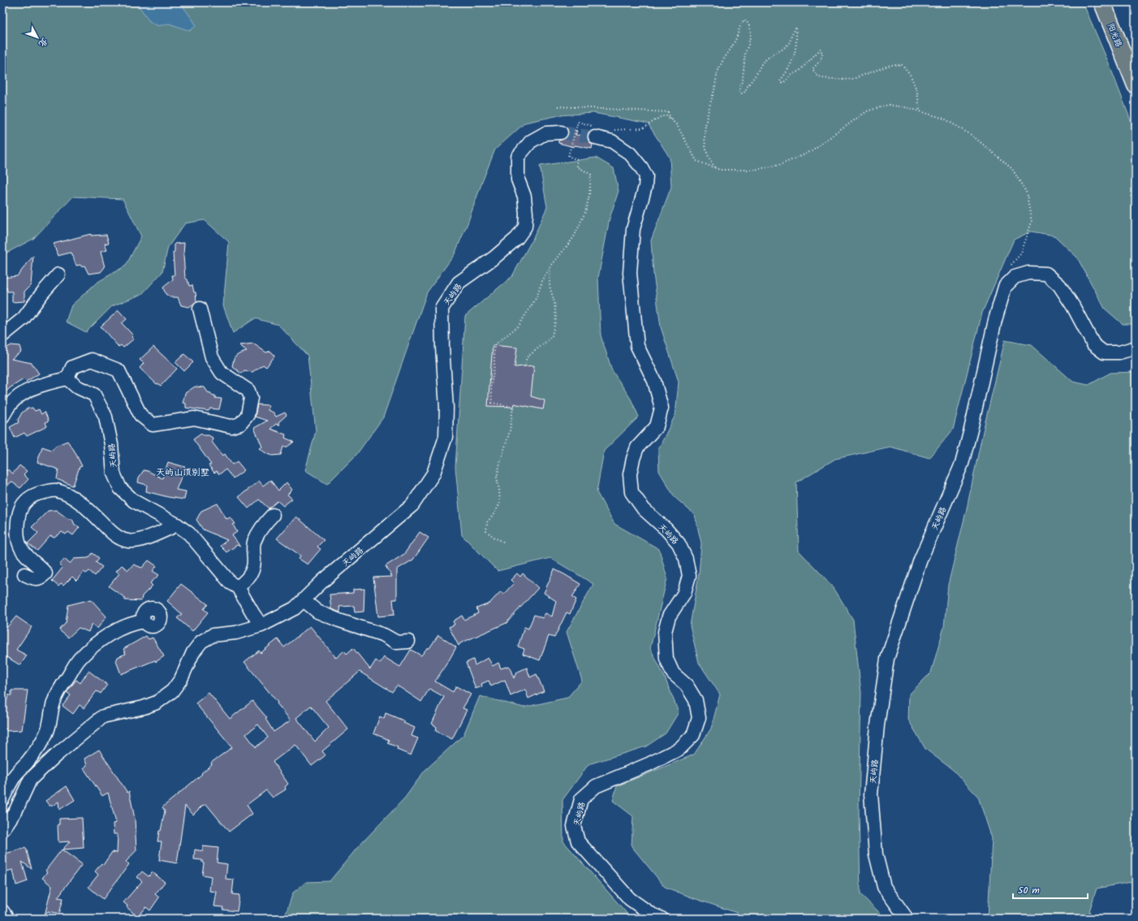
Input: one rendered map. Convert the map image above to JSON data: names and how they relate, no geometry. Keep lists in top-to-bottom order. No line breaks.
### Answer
{"streets":{"main road":["阳光路"],"street":["天屿路"]},"districts":["天屿山顶别墅"],"scale_bar":"50 m","north":"bottom right"}
